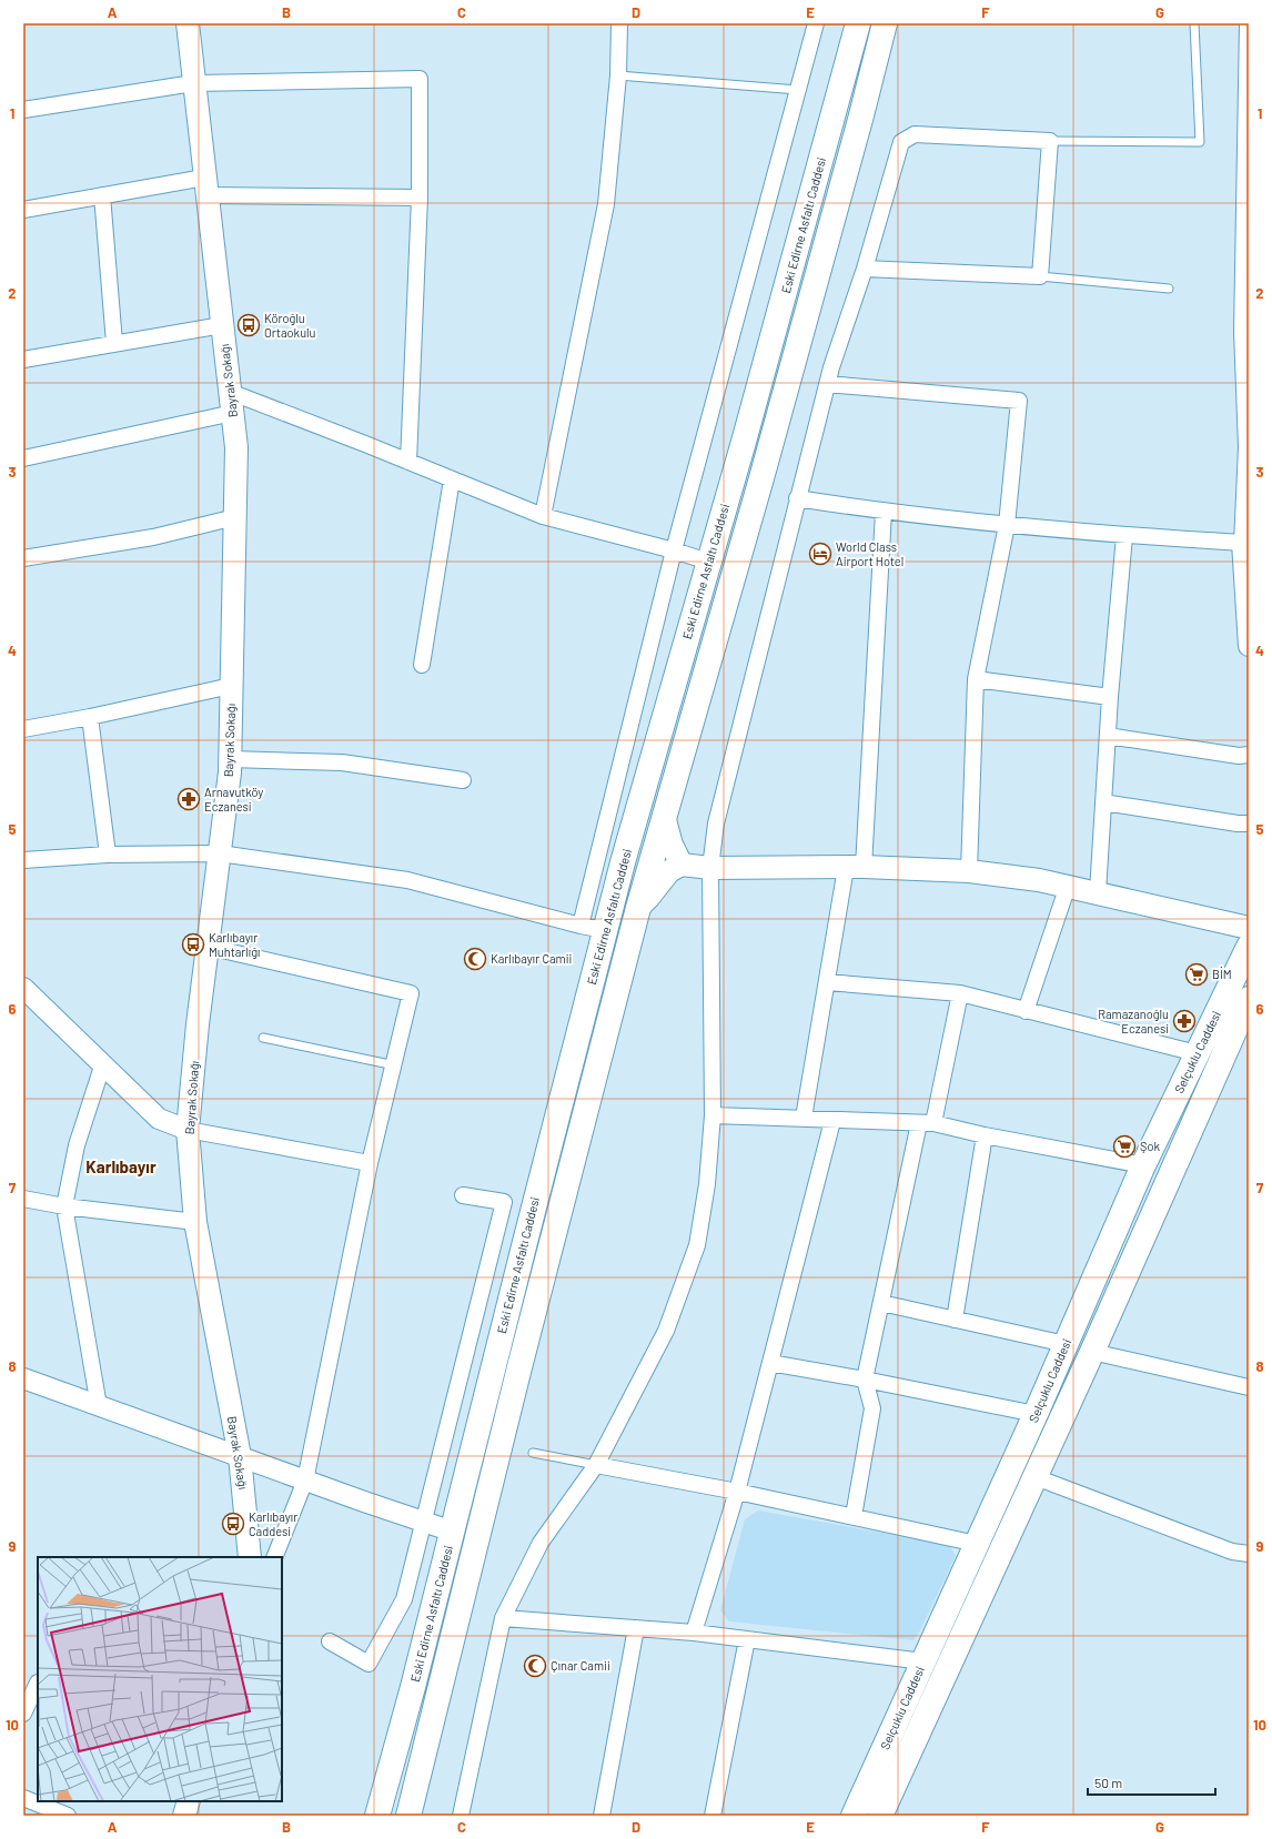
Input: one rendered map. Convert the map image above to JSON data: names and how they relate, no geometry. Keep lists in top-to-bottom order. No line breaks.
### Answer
{"streets":{"main road":["Eski Edirne Asfaltı Caddesi","Bayrak Sokağı","Selçuklu Caddesi"]},"districts":["Karlıbayır"],"places":{"bus stop":["Köroğlu Ortaokulu","Karlıbayır Muhtarlığı","Karlıbayır Caddesi"],"hotel":["World Class Airport Hotel"],"pharmacy":["Arnavutköy Eczanesi","Ramazanoğlu Eczanesi"],"mosque":["Karlıbayır Camii","Çınar Camii"],"supermarket":["BİM","Şok"]},"scale_bar":"50 m","grid":{"columns":["A","B","C","D","E","F","G"],"rows":["1","2","3","4","5","6","7","8","9","10"]}}
